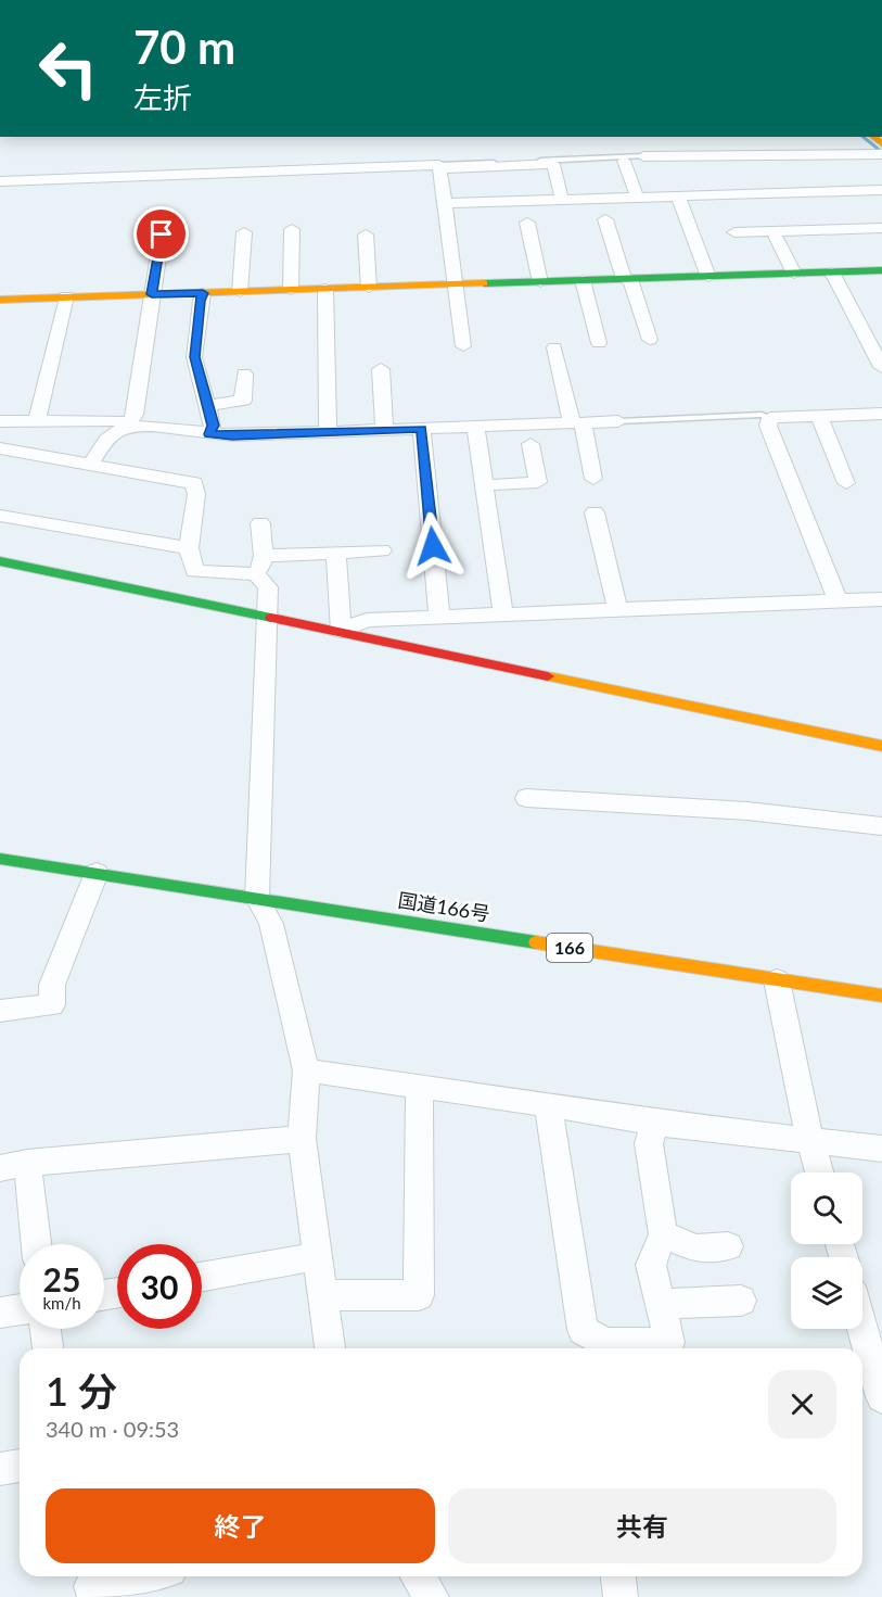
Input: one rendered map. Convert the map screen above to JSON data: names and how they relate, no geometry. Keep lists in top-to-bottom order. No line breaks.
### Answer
{"streets":{"main road":["国道166号","166"]},"page":{"turn":["70 m","左折"],"speed":"25 km/h","limit":"30","heading":["1 分","340 m · 09:53"],"buttons":["終了","共有"]}}
